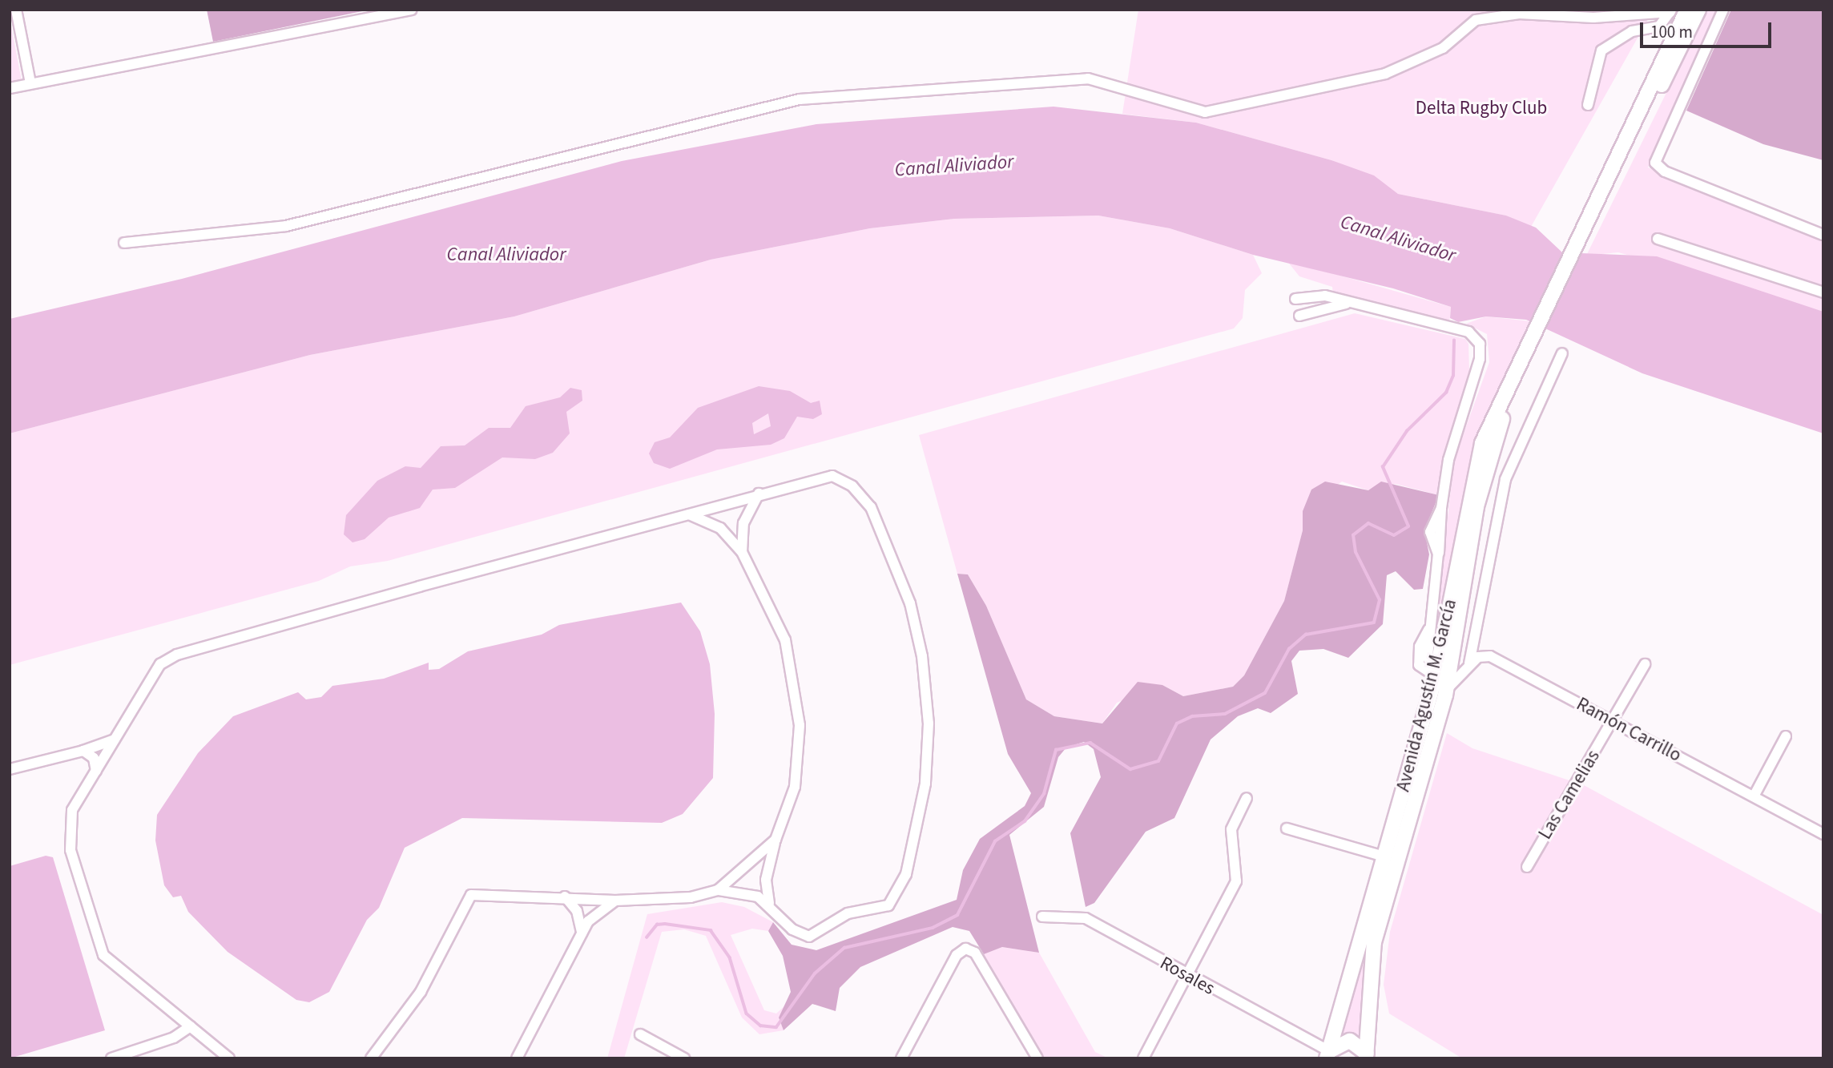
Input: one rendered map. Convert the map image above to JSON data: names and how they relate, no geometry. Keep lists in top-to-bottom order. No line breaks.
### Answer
{"streets":{"main road":["Avenida Agustín M. García"],"street":["Ramón Carrillo","Las Camelias","Rosales"]},"crossings":[["Avenida Agustín M. García","Rosales"],["Ramón Carrillo","Las Camelias"]],"water":["Canal Aliviador"],"parks":["Delta Rugby Club"],"scale_bar":"100 m"}
